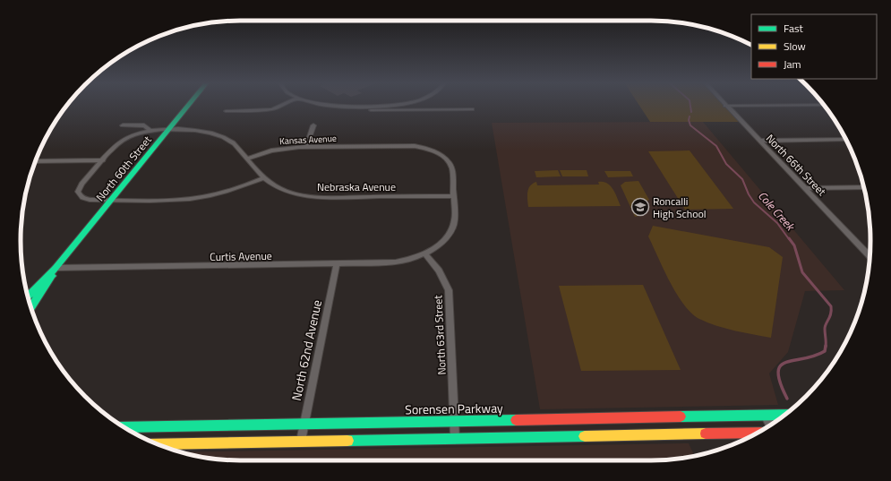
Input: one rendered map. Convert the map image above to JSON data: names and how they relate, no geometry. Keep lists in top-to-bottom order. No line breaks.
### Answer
{"streets":{"main road":["North 60th Street","Sorensen Parkway"],"street":["Kansas Avenue","North 66th Street","Nebraska Avenue","Curtis Avenue","North 63rd Street","North 62nd Avenue"]},"crossings":[["Kansas Avenue","Nebraska Avenue"],["North 60th Street","Curtis Avenue"],["Curtis Avenue","North 63rd Street"],["Curtis Avenue","North 62nd Avenue"],["North 63rd Street","Sorensen Parkway"],["North 62nd Avenue","Sorensen Parkway"]],"water":["Cole Creek"],"places":{"school or university":["Roncalli High School"]},"legend":["Fast","Slow","Jam"]}
